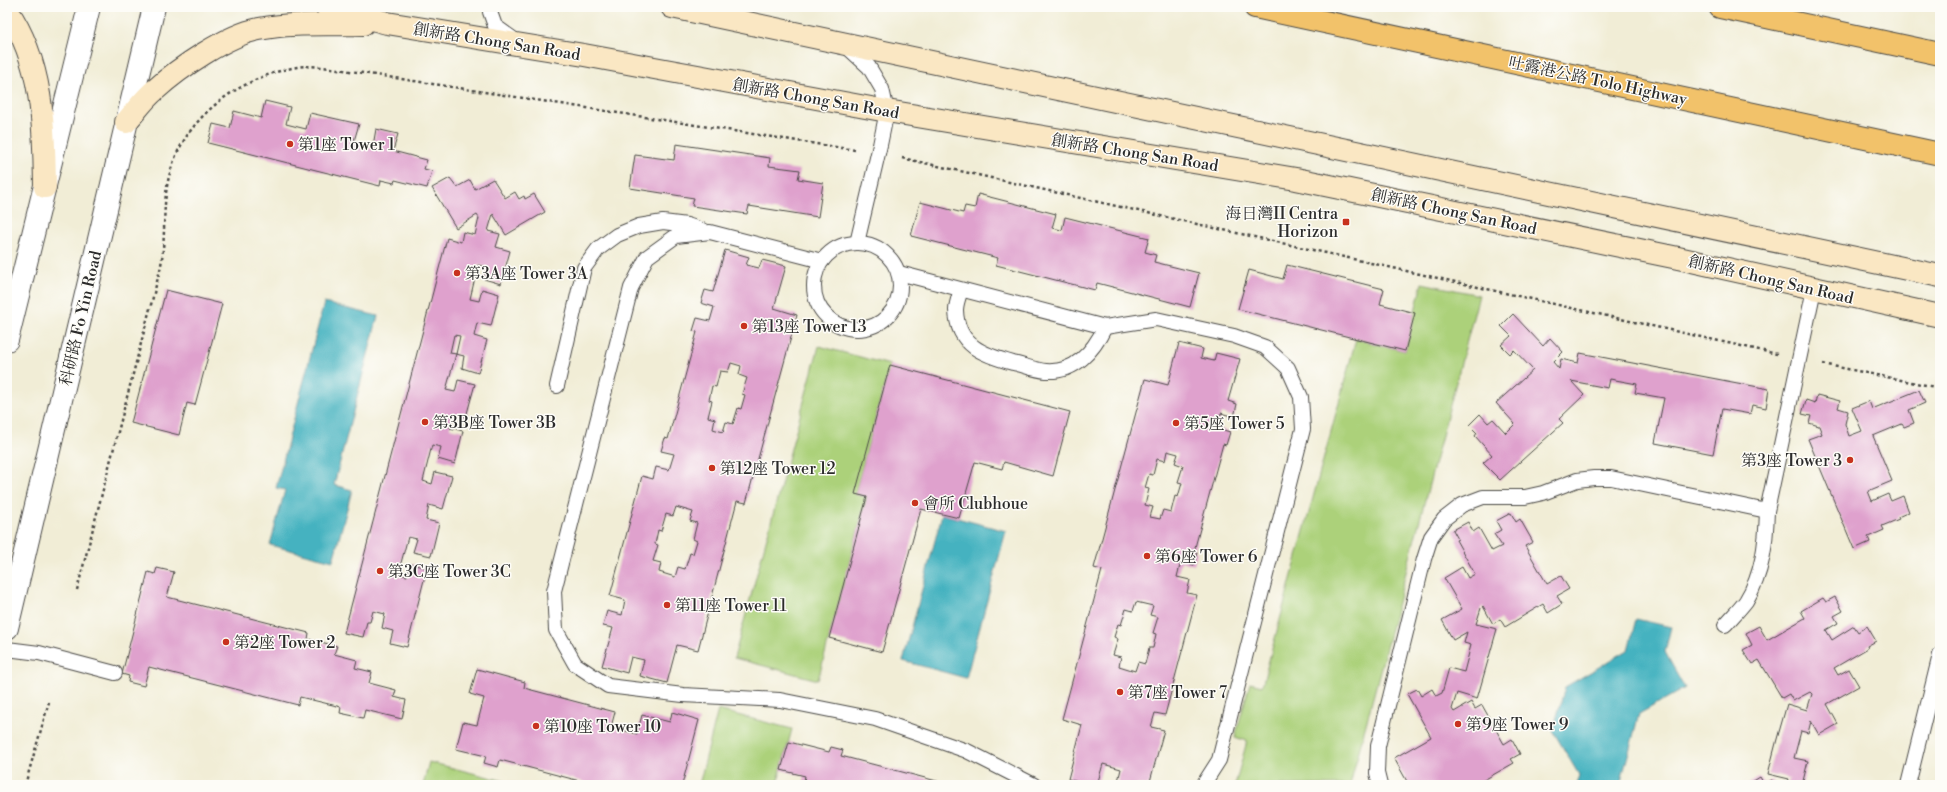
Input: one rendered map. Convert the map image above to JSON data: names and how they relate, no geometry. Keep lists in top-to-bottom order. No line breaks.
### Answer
{"streets":{"highway":["吐露港公路 Tolo Highway"],"main road":["創新路 Chong San Road"],"street":["科研路 Fo Yin Road"]},"places":{"other":["第1座 Tower 1","第3A座 Tower 3A","第13座 Tower 13","第3B座 Tower 3B","第5座 Tower 5","第3座 Tower 3","第12座 Tower 12","會所 Clubhoue","第6座 Tower 6","第3C座 Tower 3C","第11座 Tower 11","第2座 Tower 2","第7座 Tower 7","第9座 Tower 9","第10座 Tower 10"],"transit":["海日灣II Centra Horizon"]}}
